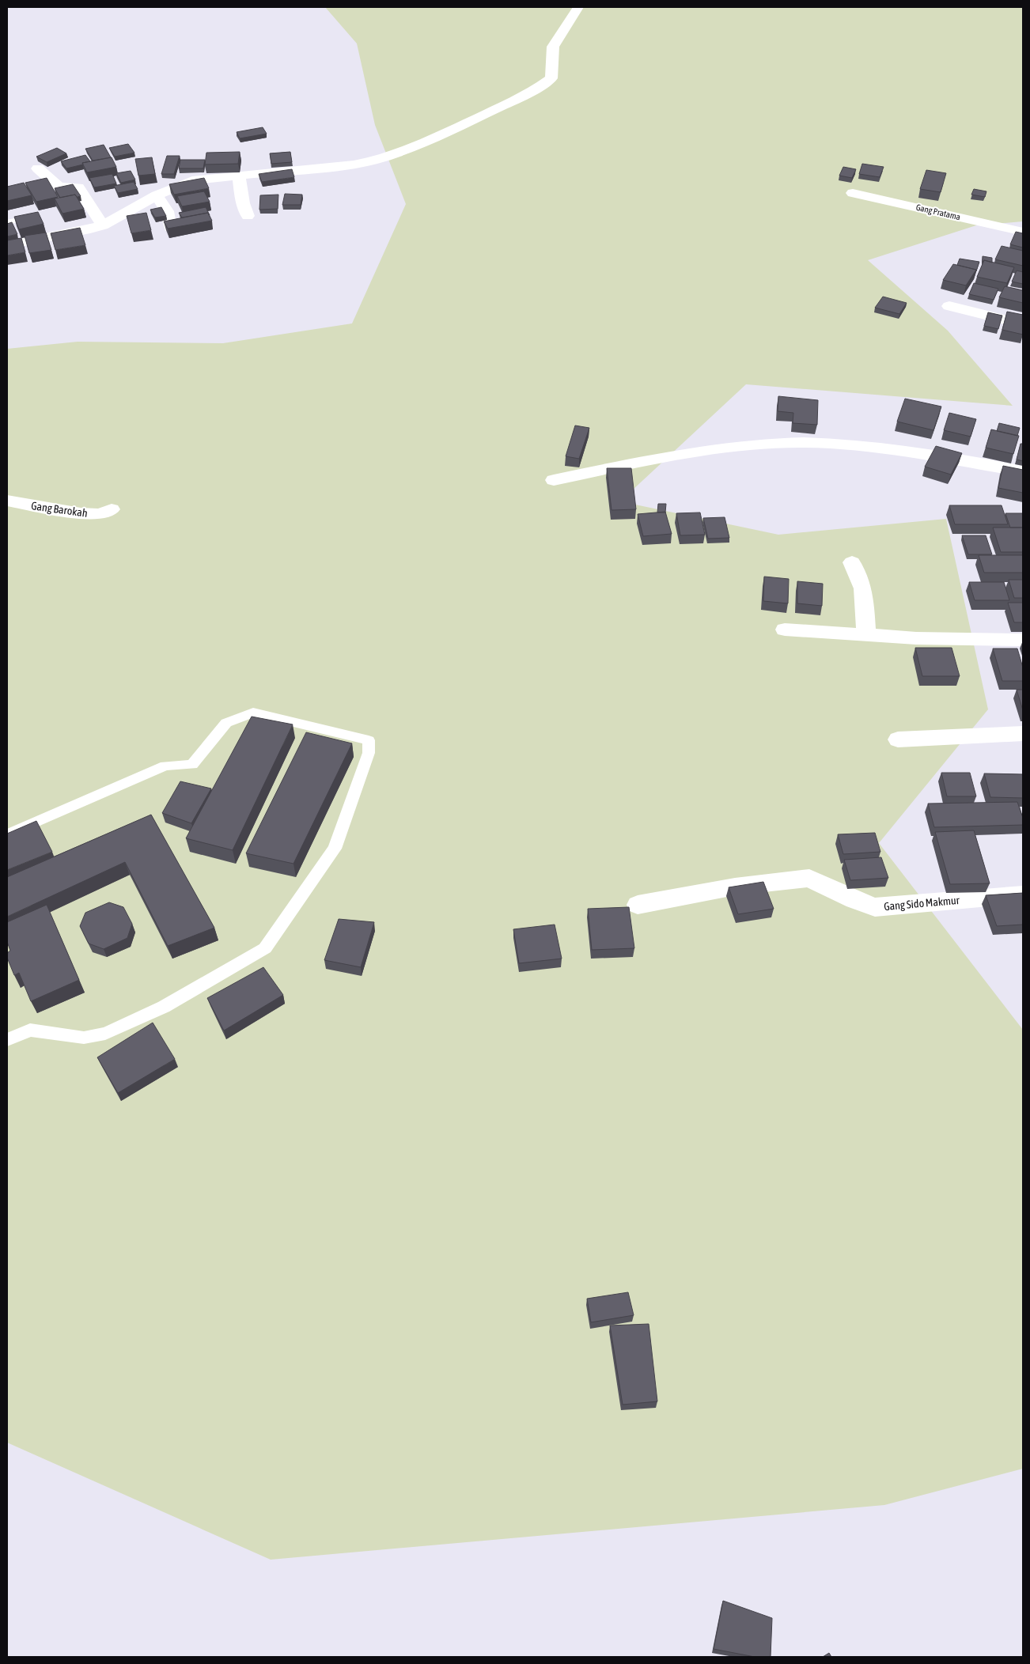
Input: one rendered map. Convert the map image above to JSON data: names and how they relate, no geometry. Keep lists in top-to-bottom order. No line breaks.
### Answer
{"streets":{"street":["Gang Pratama","Gang Barokah","Gang Sido Makmur"]}}
